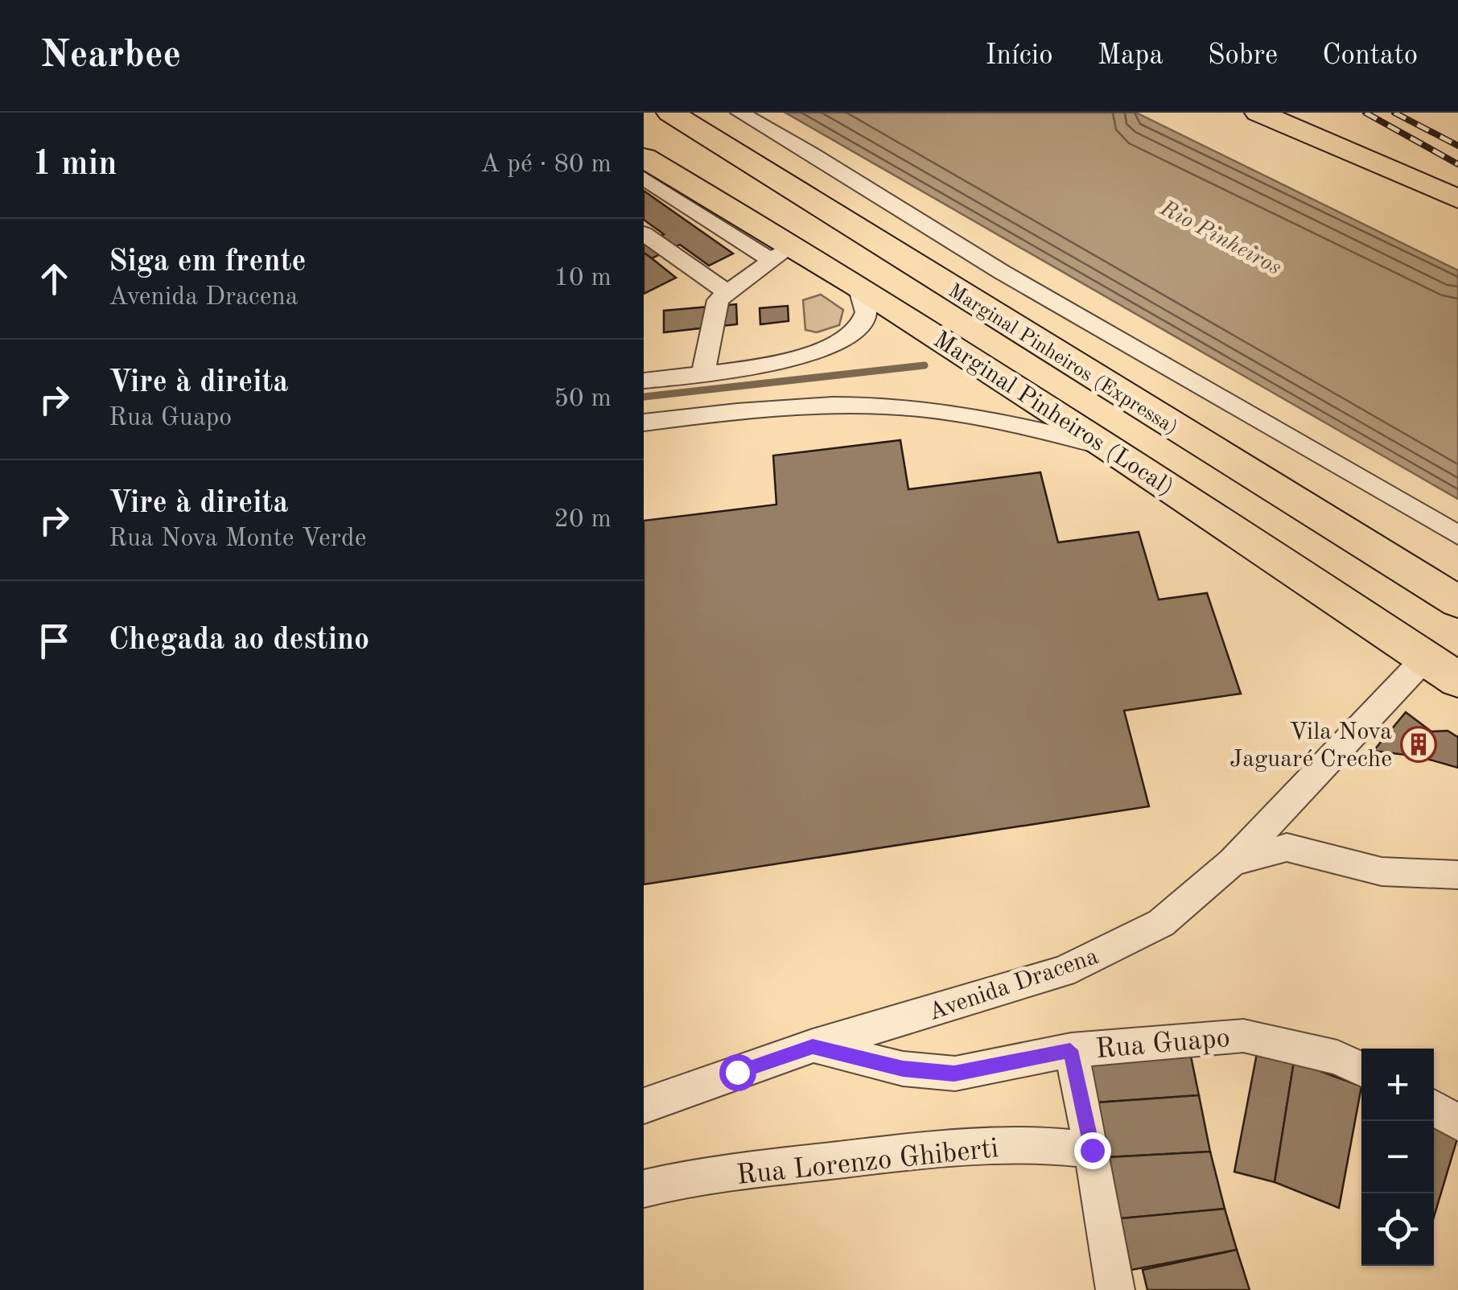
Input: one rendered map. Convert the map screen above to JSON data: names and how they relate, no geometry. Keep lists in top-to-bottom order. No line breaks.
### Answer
{"streets":{"highway":["Marginal Pinheiros (Expressa)","Marginal Pinheiros (Local)"],"street":["Avenida Dracena","Rua Guapo","Rua Lorenzo Ghiberti"]},"crossings":[["Marginal Pinheiros (Local)","Avenida Dracena"],["Avenida Dracena","Rua Guapo"]],"water":["Rio Pinheiros"],"places":{"building":["Vila Nova Jaguaré Creche"]},"page":{"header":"Nearbee","nav":["Início","Mapa","Sobre","Contato"],"heading":["1 min","A pé · 80 m"],"list":[["Siga em frente","Avenida Dracena","10 m"],["Vire à direita","Rua Guapo","50 m"],["Vire à direita","Rua Nova Monte Verde","20 m"],"Chegada ao destino"],"map_buttons":["+","−"]}}
